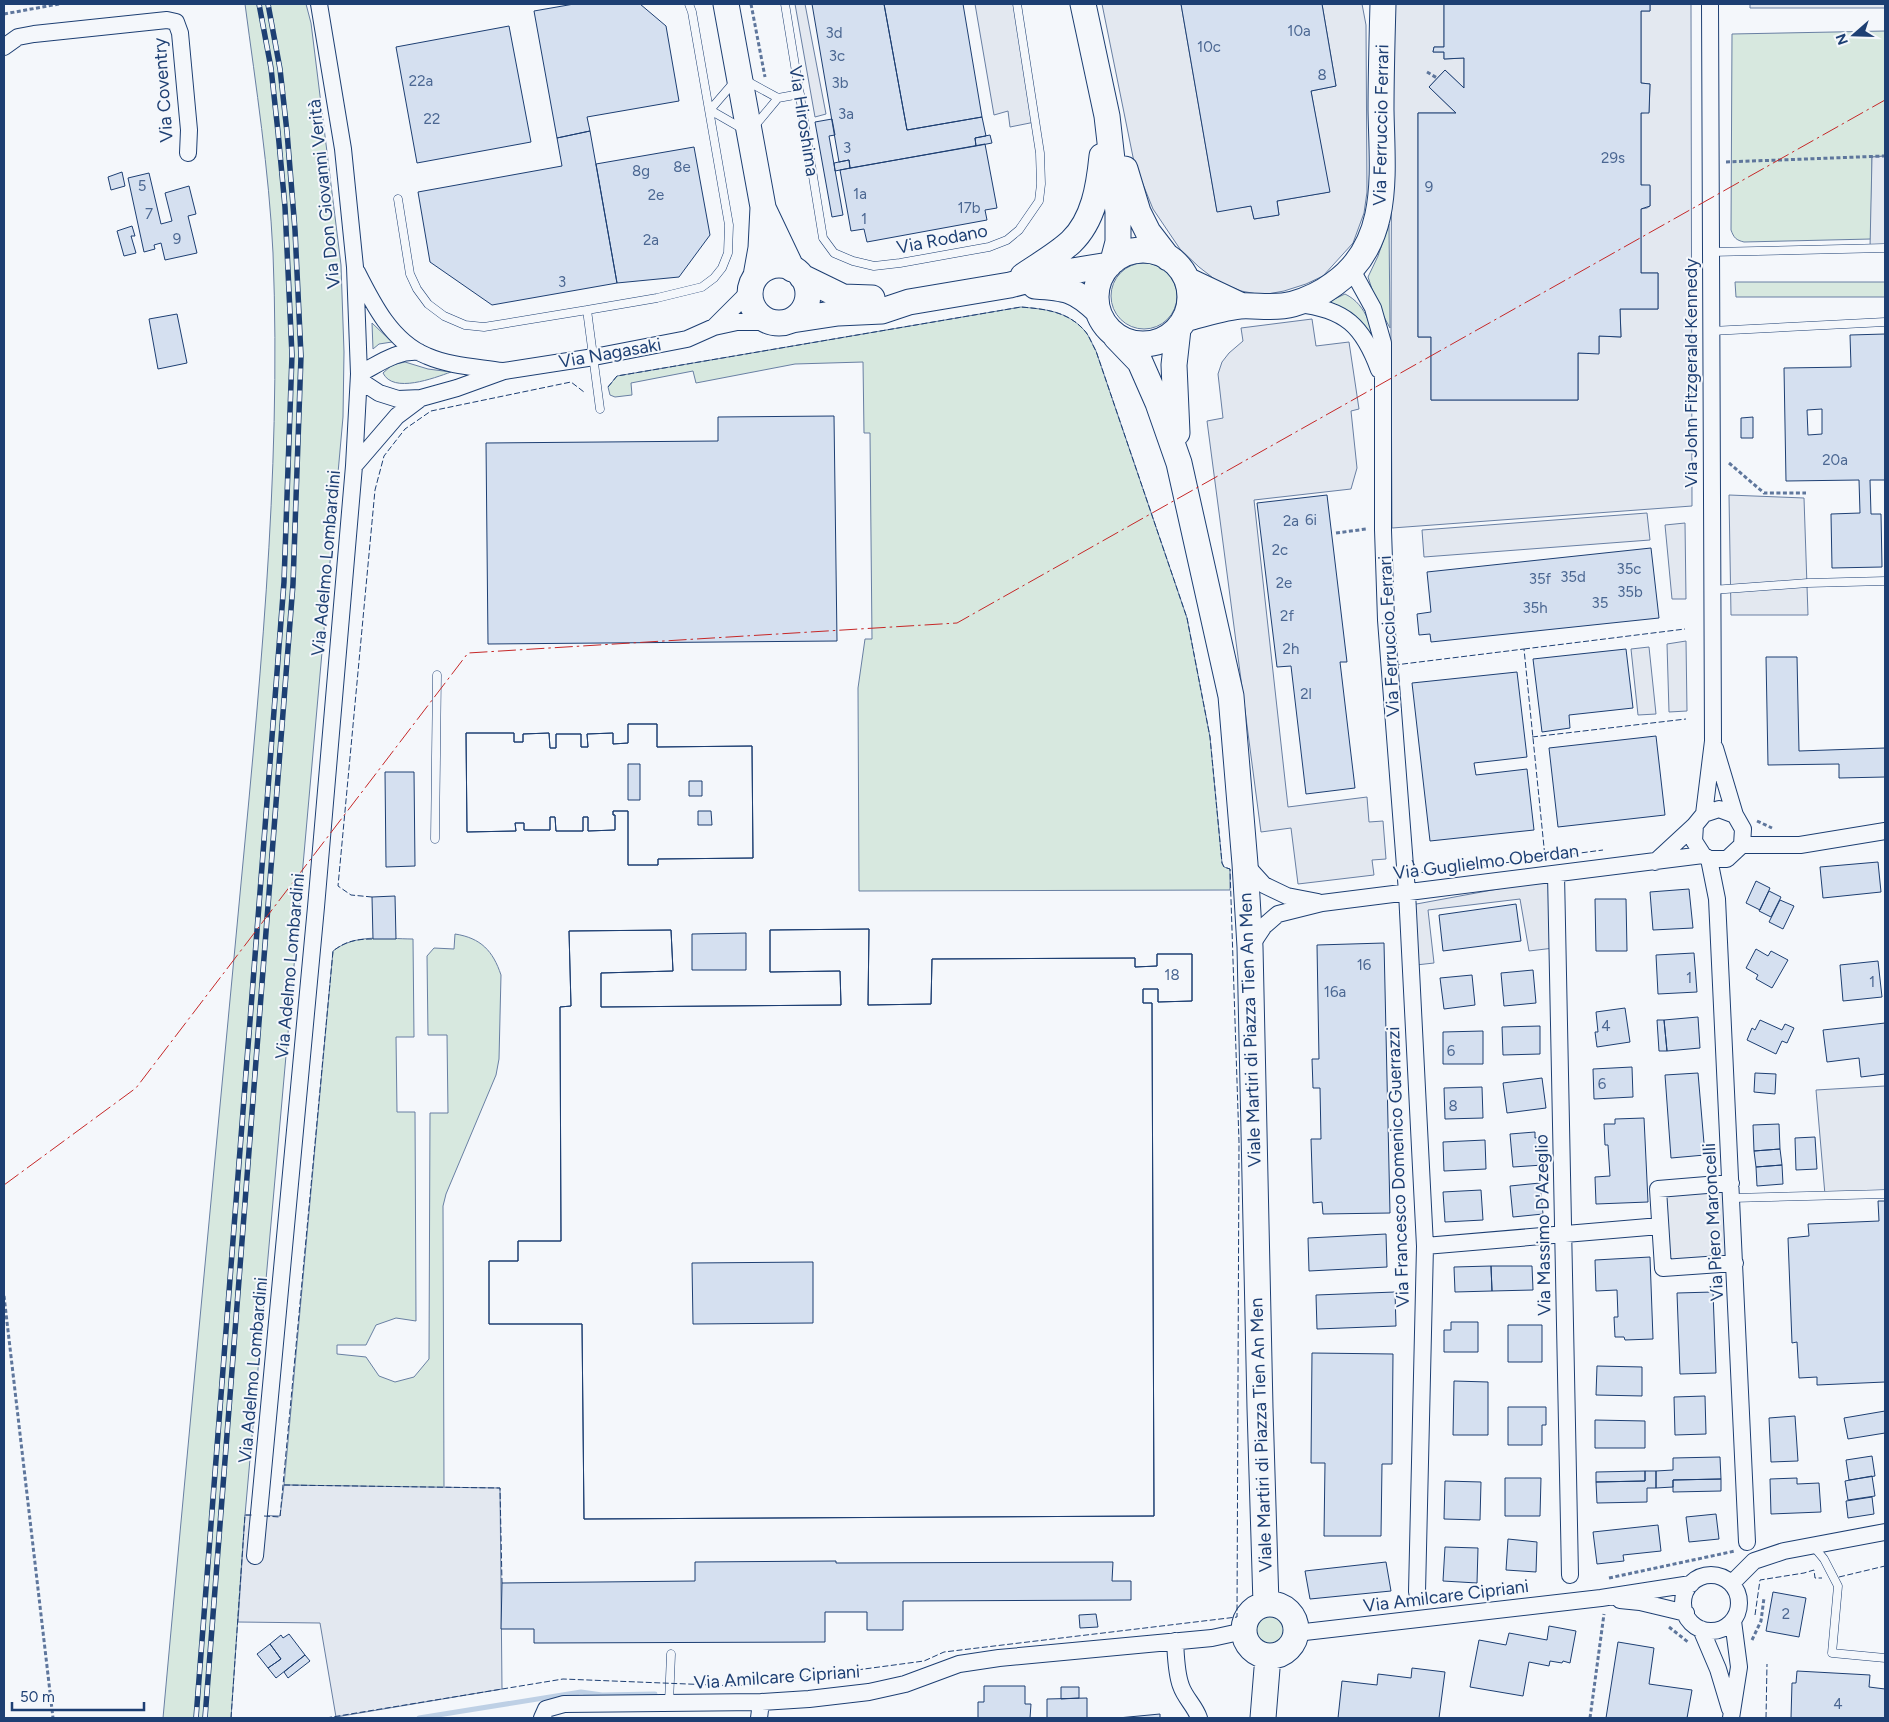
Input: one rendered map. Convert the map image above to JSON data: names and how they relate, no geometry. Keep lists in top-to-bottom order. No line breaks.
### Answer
{"streets":{"main road":["Via Ferruccio Ferrari","Via Nagasaki","Viale Martiri di Piazza Tien An Men"],"street":["Via Coventry","Via Don Giovanni Verità","Via John Fitzgerald Kennedy","Via Adelmo Lombardini","Via Guglielmo Oberdan","Via Francesco Domenico Guerrazzi","Via Piero Maroncelli","Via Massimo D'Azeglio","Via Amilcare Cipriani"],"lane":["Via Hiroshima","Via Rodano"]},"crossings":[["Via Hiroshima","Via Rodano"],["Via Ferruccio Ferrari","Via Guglielmo Oberdan"],["Via Ferruccio Ferrari","Via Francesco Domenico Guerrazzi"],["Via Don Giovanni Verità","Via Nagasaki"],["Via Don Giovanni Verità","Via Adelmo Lombardini"],["Via Nagasaki","Via Adelmo Lombardini"],["Via Nagasaki","Viale Martiri di Piazza Tien An Men"],["Via John Fitzgerald Kennedy","Via Guglielmo Oberdan"],["Via John Fitzgerald Kennedy","Via Piero Maroncelli"],["Via Guglielmo Oberdan","Viale Martiri di Piazza Tien An Men"],["Via Guglielmo Oberdan","Via Francesco Domenico Guerrazzi"],["Via Guglielmo Oberdan","Via Piero Maroncelli"],["Via Guglielmo Oberdan","Via Massimo D'Azeglio"],["Viale Martiri di Piazza Tien An Men","Via Amilcare Cipriani"]],"house_numbers":["10a","3d","10c","3c","8","22a","3b","3a","22","3","29s","8e","8g","5","9","1a","2e","17b","7","1","9","2a","3","20a","6i","2a","2c","35c","35d","35f","2e","35b","35","35h","2f","2h","2l","16","18","1","1","16a","4","6","6","8","2","4"],"scale_bar":"50 m","north":"left"}
